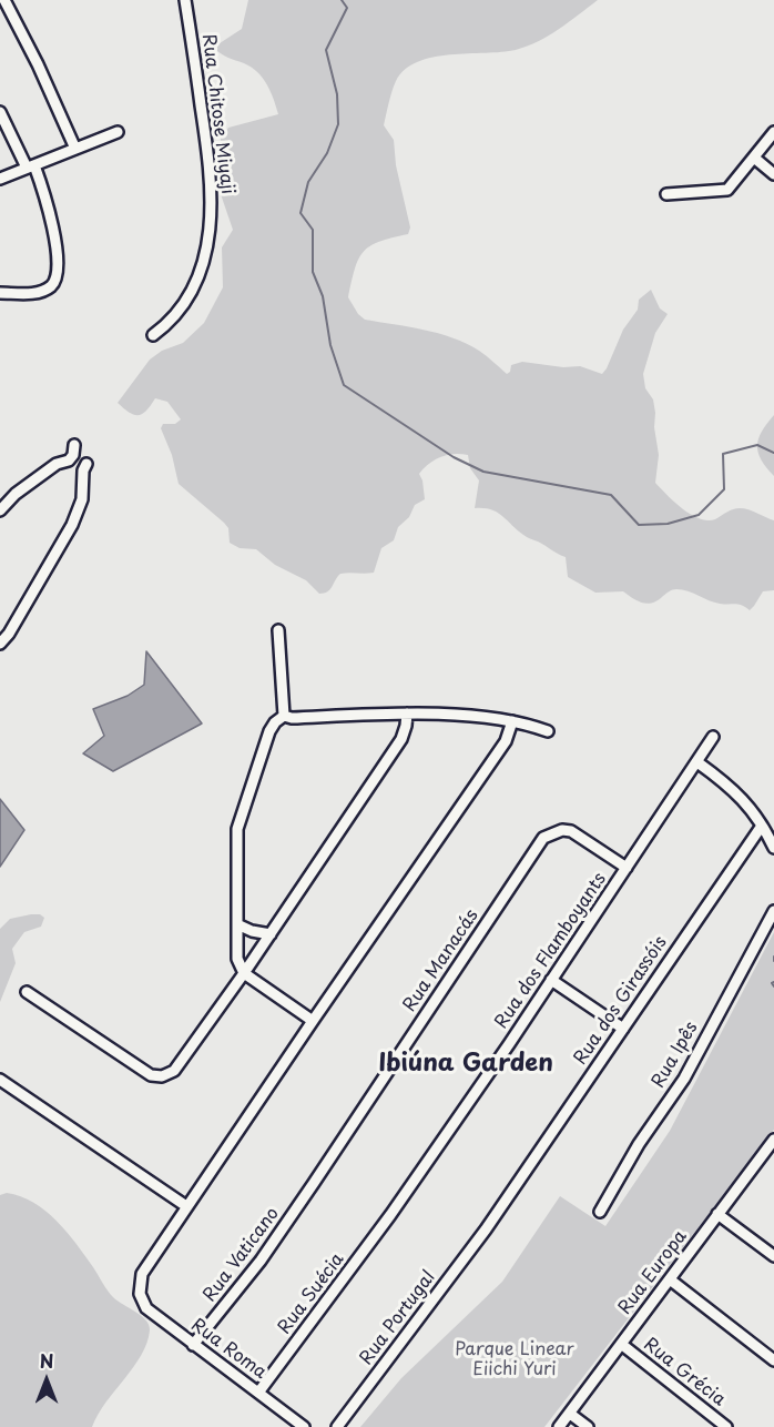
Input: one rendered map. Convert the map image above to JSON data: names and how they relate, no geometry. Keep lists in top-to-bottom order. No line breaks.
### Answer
{"streets":{"street":["Rua Chitose Miyaji","Rua dos Flamboyants","Rua Manacás","Rua dos Girassóis","Rua Ipês","Rua Vaticano","Rua Europa","Rua Suécia","Rua Portugal","Rua Roma","Rua Grécia"]},"crossings":[["Rua dos Flamboyants","Rua Manacás"],["Rua dos Flamboyants","Rua Suécia"],["Rua Manacás","Rua Vaticano"],["Rua dos Girassóis","Rua Portugal"],["Rua Vaticano","Rua Roma"],["Rua Europa","Rua Grécia"],["Rua Suécia","Rua Roma"]],"districts":["Ibiúna Garden"],"parks":["Parque Linear Eiichi Yuri"],"north":"top"}
